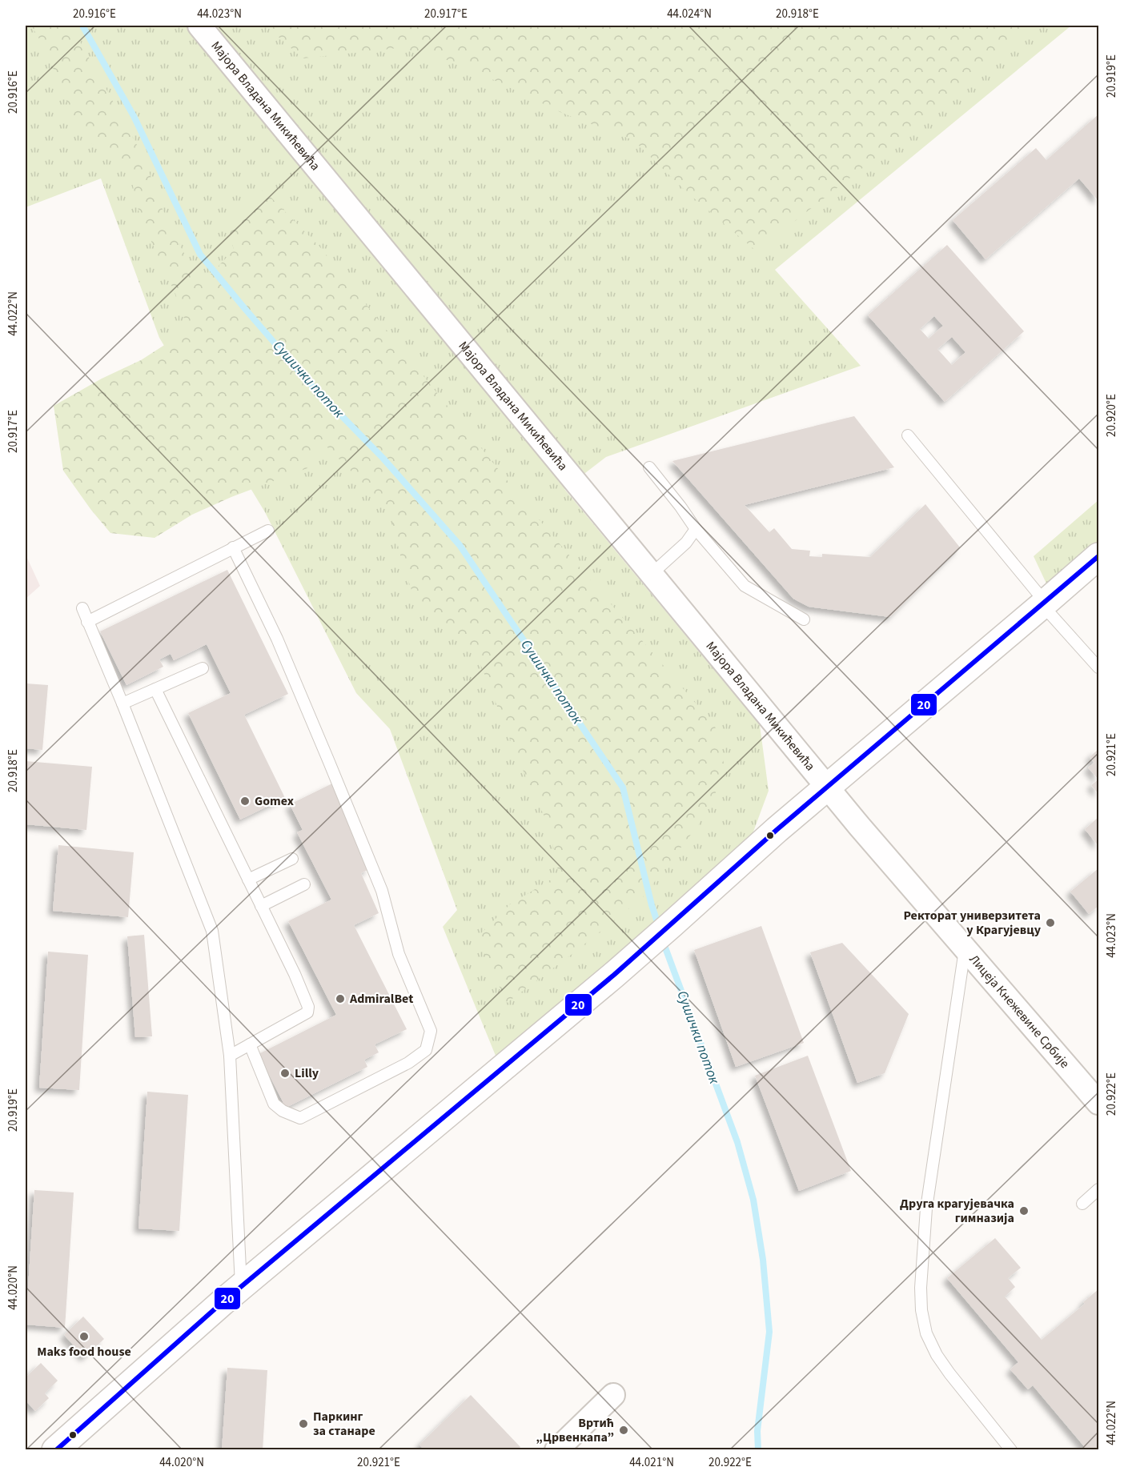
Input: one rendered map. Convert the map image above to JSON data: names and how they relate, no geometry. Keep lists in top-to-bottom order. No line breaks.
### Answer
{"streets":{"street":["Мајора Владана Микићевића","Лицеја Кнежевине Србије"]},"crossings":[["Мајора Владана Микићевића","Лицеја Кнежевине Србије"]],"water":["Сушички поток"],"places":["Gomex","Ректорат универзитета у Крагујевцу","AdmiralBet","Lilly","Друга крагујевачка гимназија","Maks food house","Паркинг за станаре","Вртић „Црвенкапа”"],"lines":["transit line 20"],"coordinates":["20.916°E","44.023°N","20.917°E","44.024°N","20.918°E","20.919°E","44.022°N","20.920°E","20.921°E","20.922°E","44.020°N","44.021°N"]}
